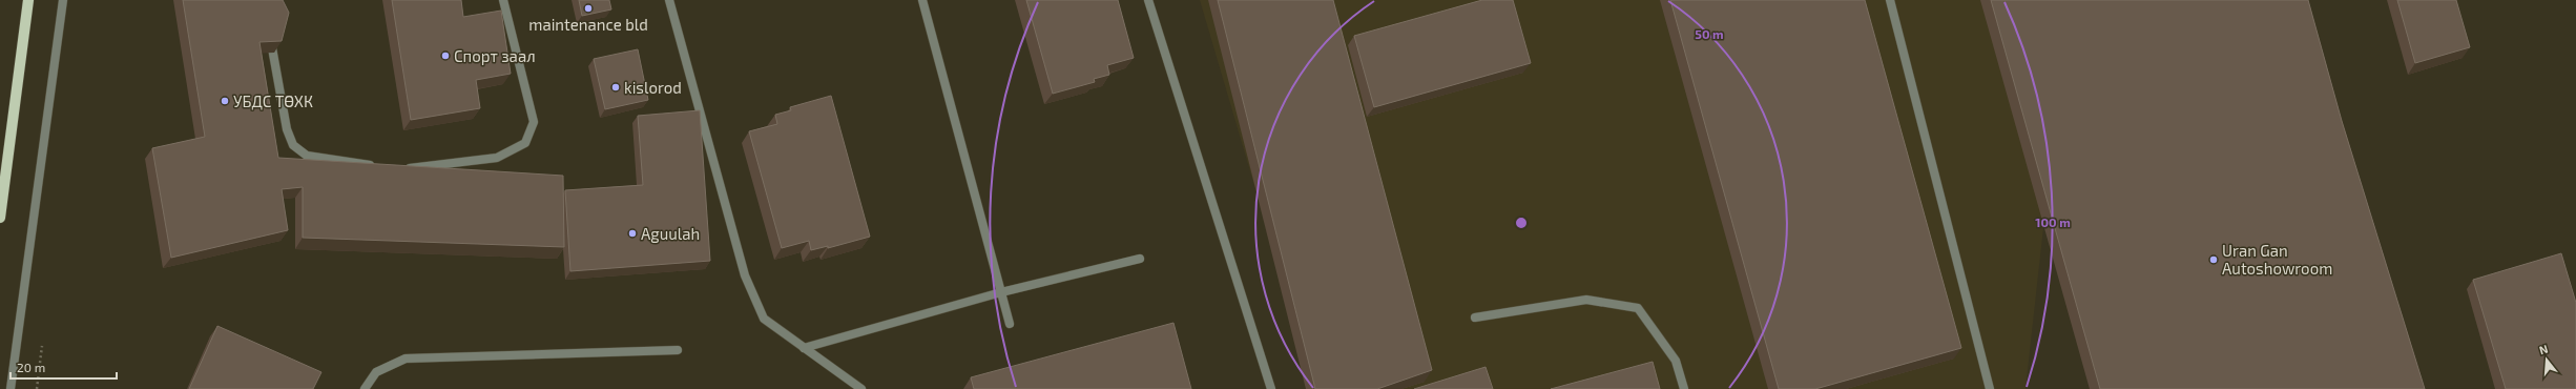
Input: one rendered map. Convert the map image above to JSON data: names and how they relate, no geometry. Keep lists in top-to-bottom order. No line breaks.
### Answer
{"places":["maintenance bld","Спорт заал","kislorod","УБДС ТӨХК","Aguulah","Uran Gan Autoshowroom"],"scale_bar":"20 m","north":"top","rings":["50 m","100 m"]}
